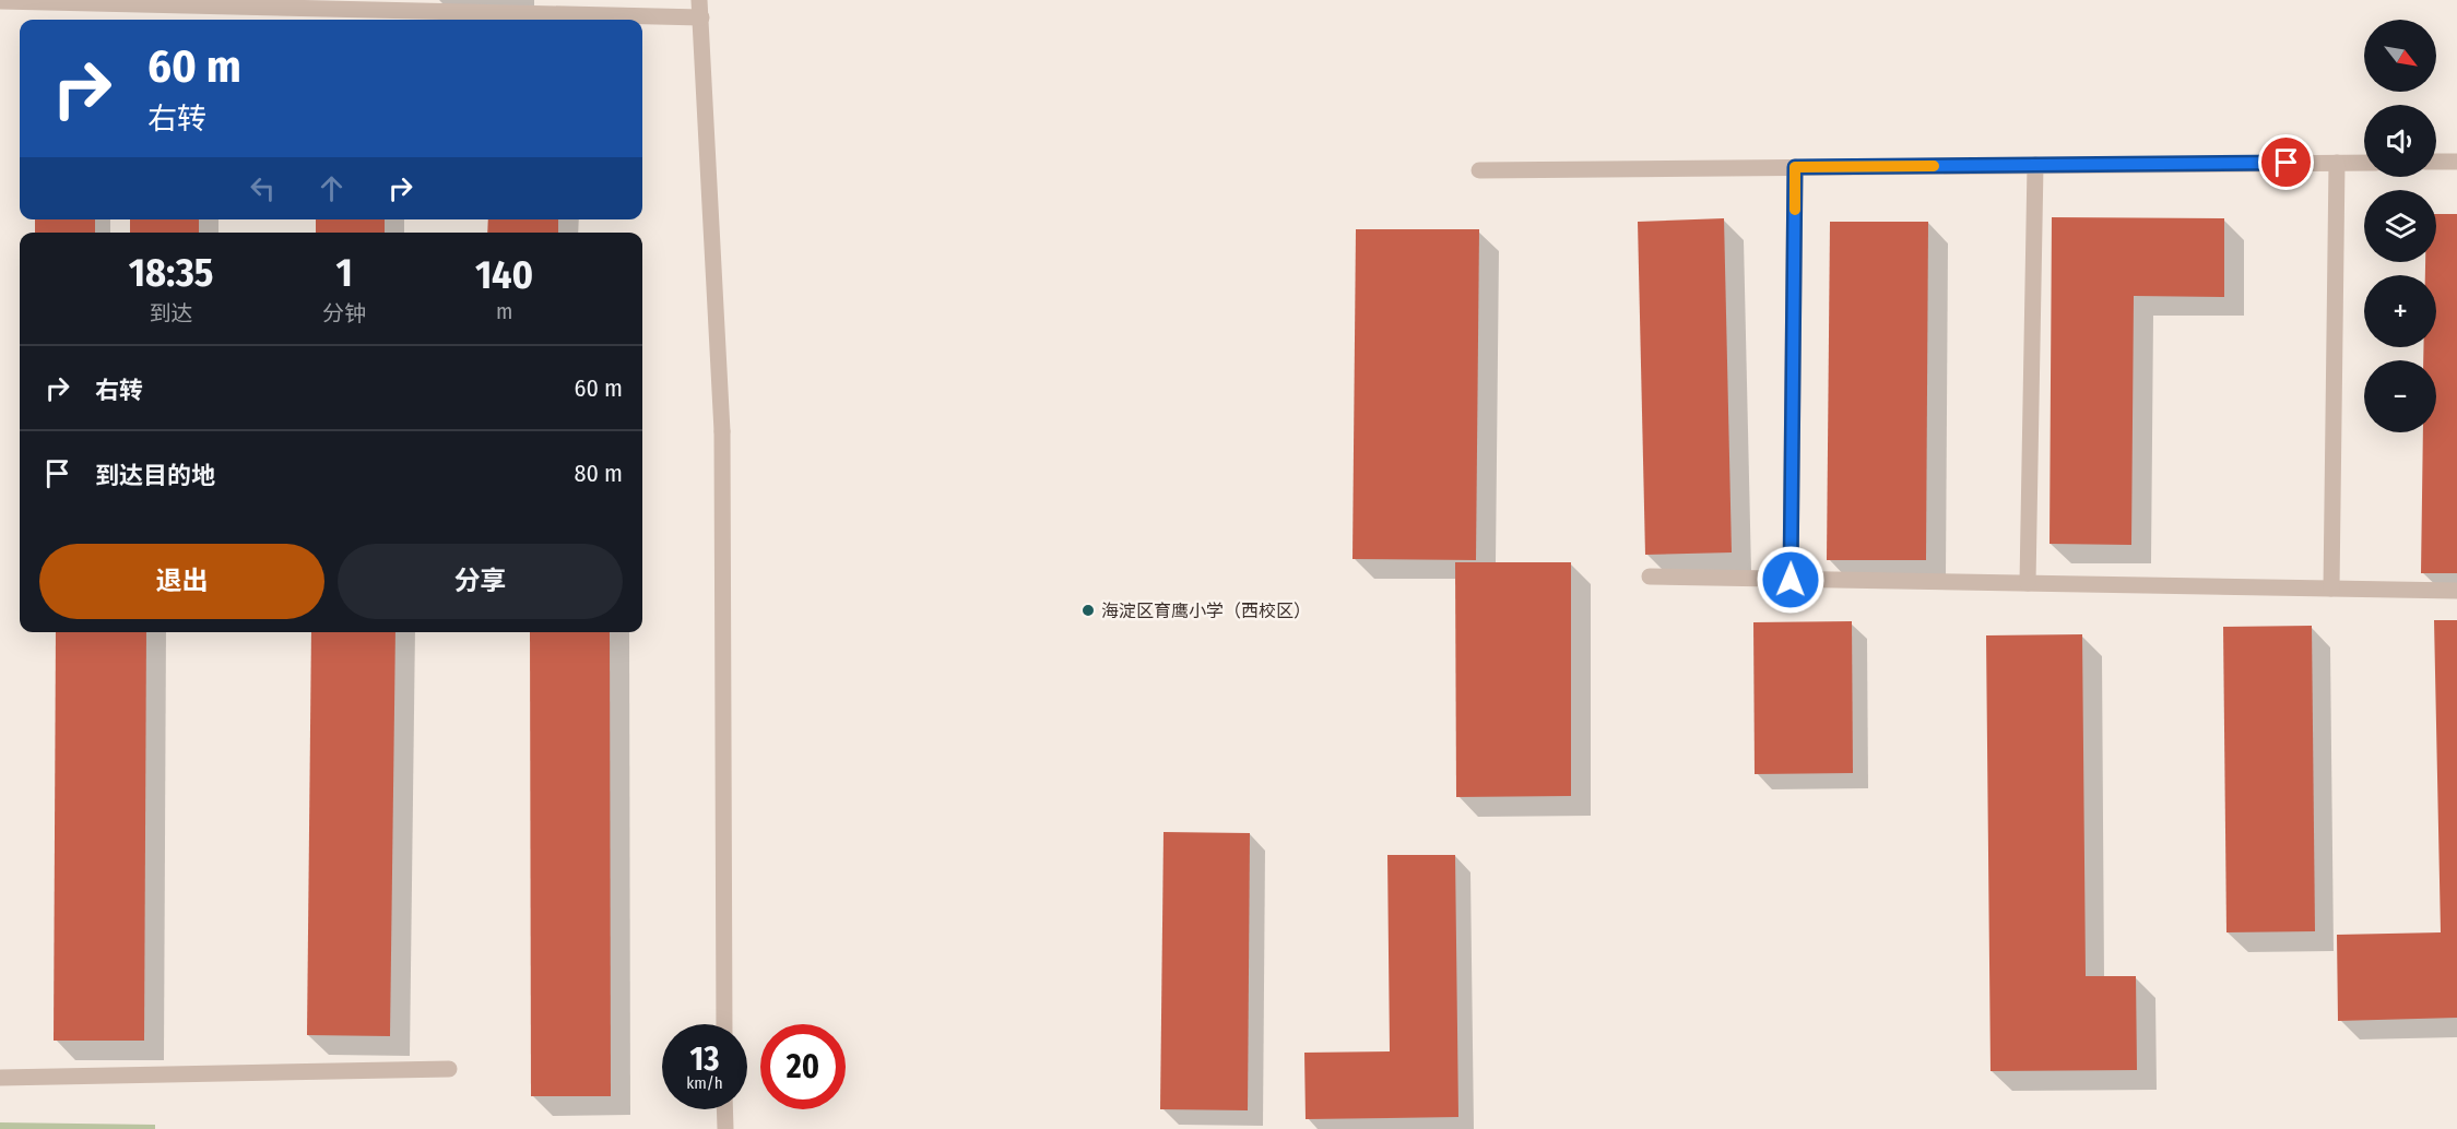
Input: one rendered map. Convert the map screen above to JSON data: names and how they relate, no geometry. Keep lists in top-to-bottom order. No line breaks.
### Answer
{"places":["海淀区育鹰小学（西校区）"],"north":"bottom right","page":{"map_buttons":["+","−"],"turn":["60 m","右转"],"eta":["18:35","到达","1","分钟","140","m"],"list":[{"name":"右转","value":"60 m"},{"name":"到达目的地","value":"80 m"}],"buttons":["退出","分享"],"speed":"13 km/h","limit":"20"}}
